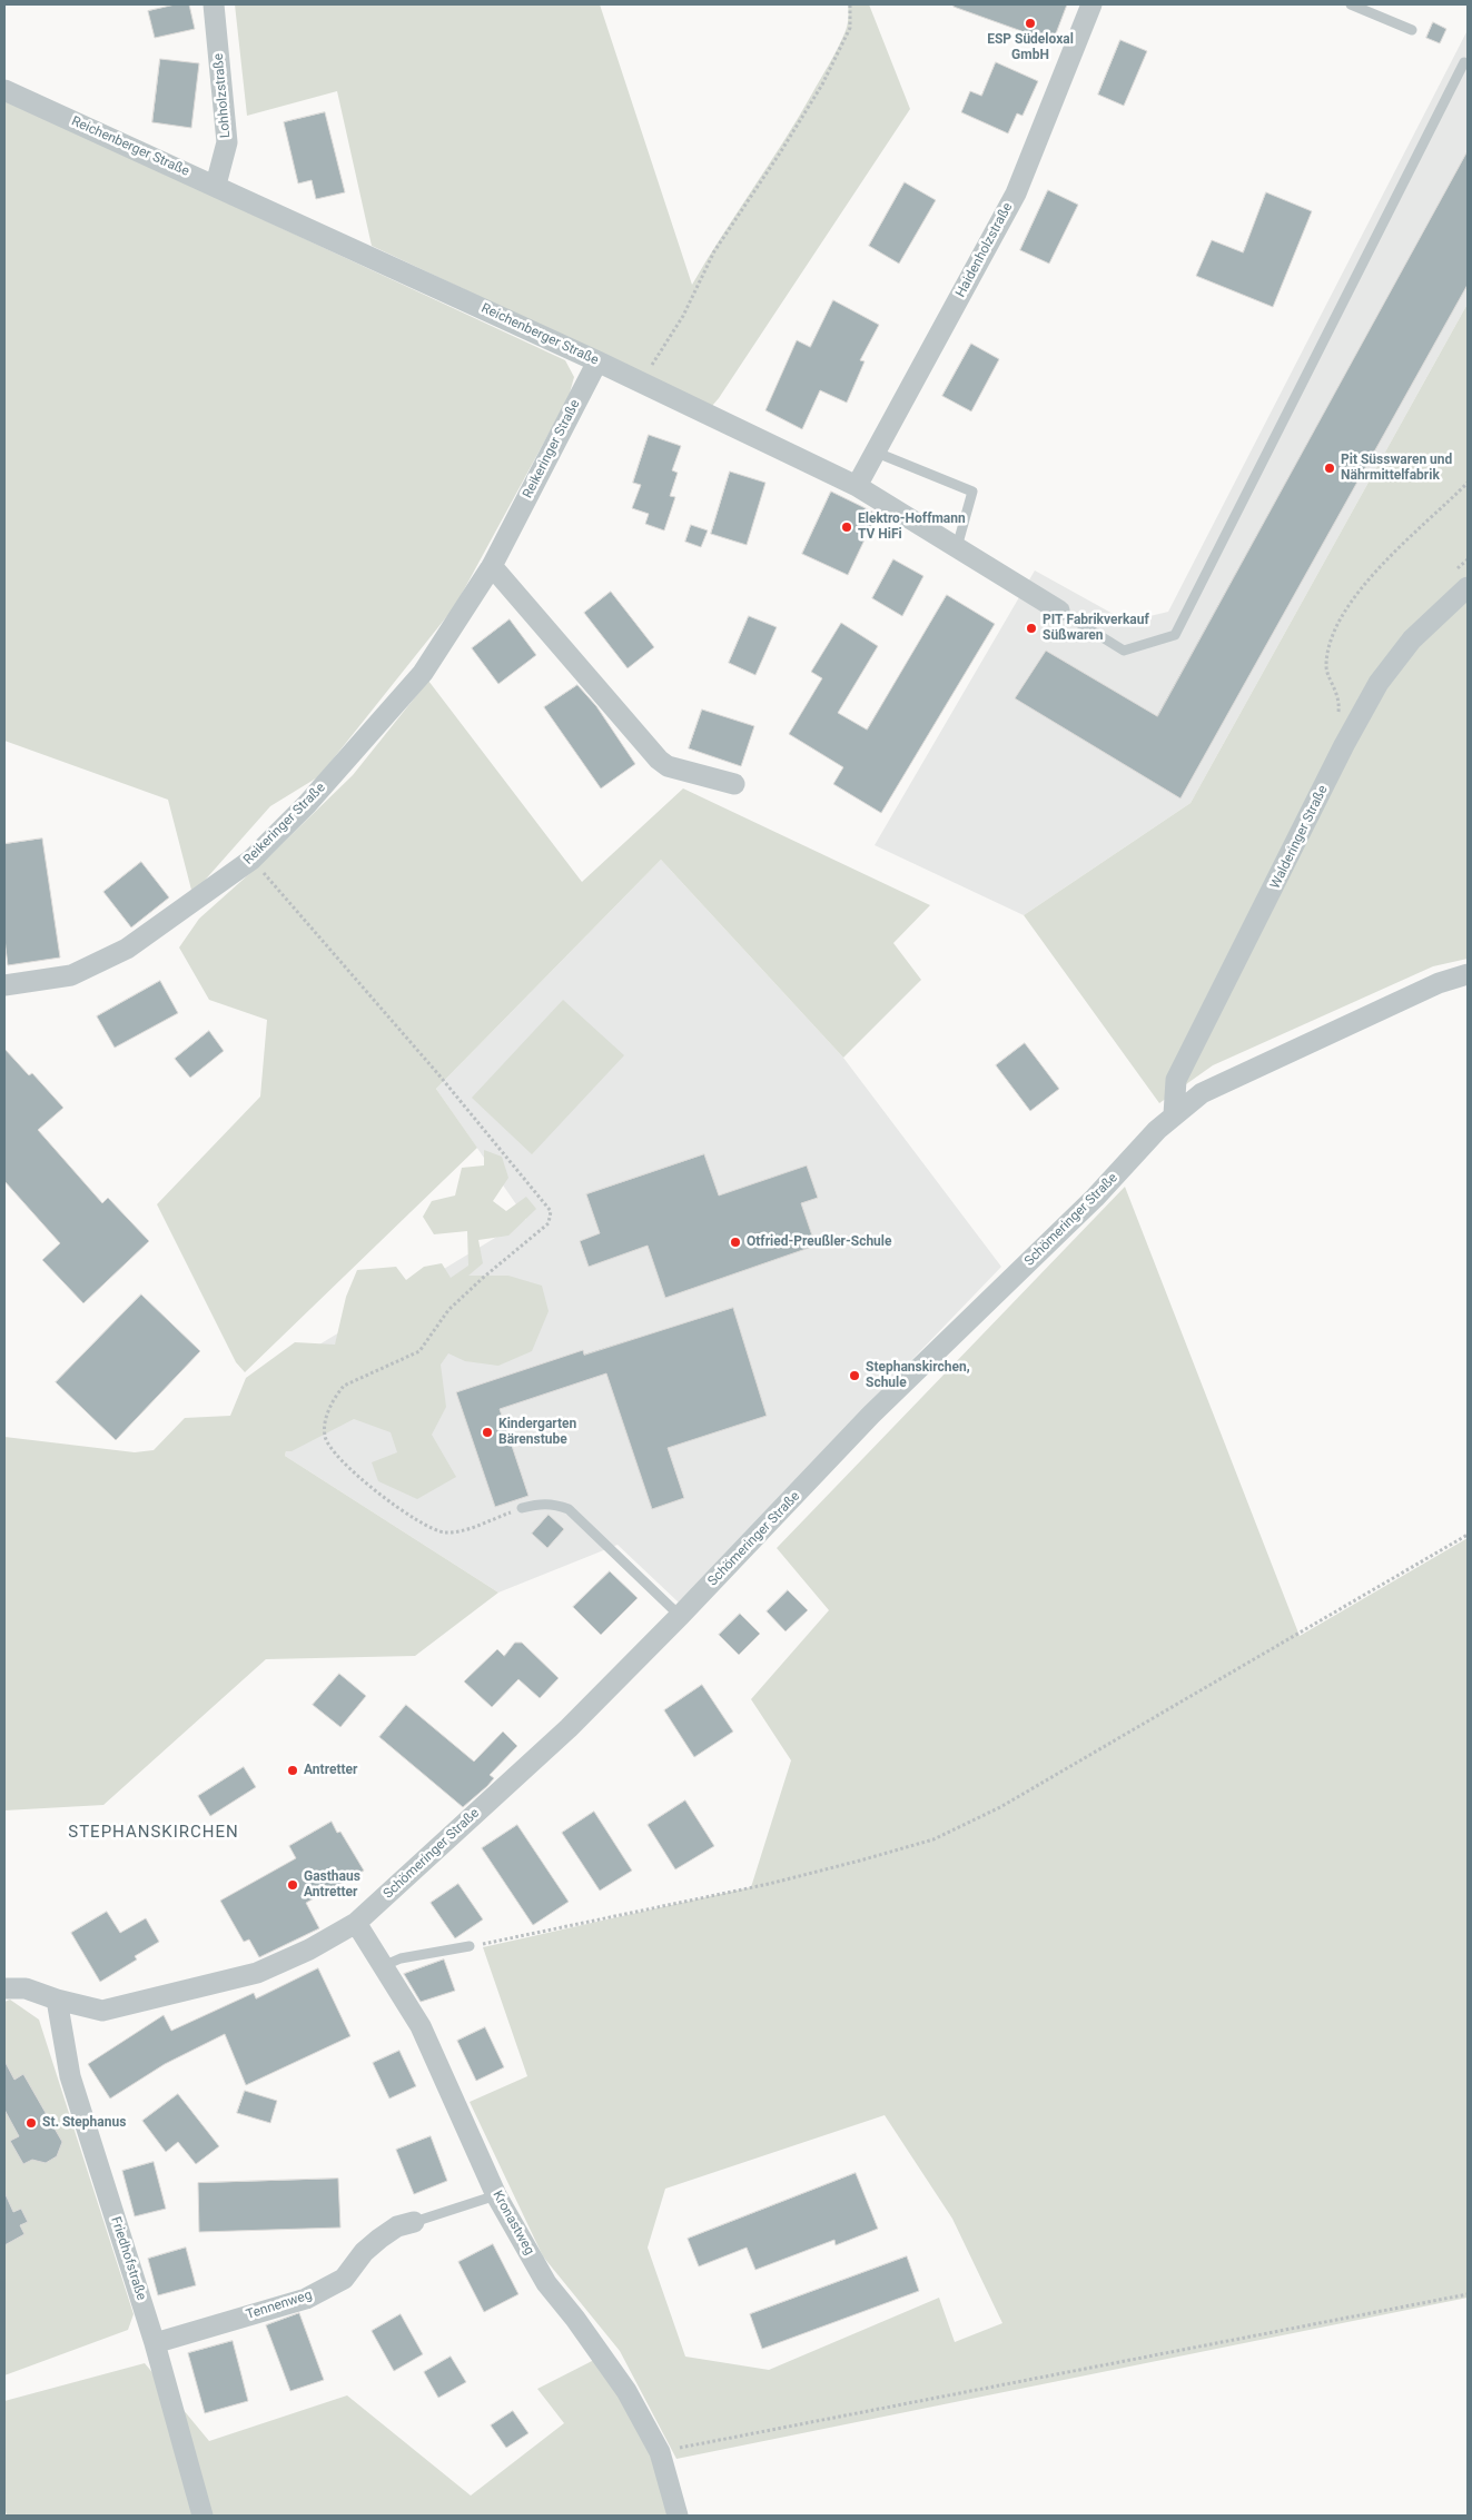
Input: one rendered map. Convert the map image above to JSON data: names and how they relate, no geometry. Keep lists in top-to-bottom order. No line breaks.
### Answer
{"streets":{"street":["Lohholzstraße","Reichenberger Straße","Haidenholzstraße","Reikeringer Straße","Walderinger Straße","Schömeringer Straße","Kronastweg","Friedhofstraße","Tennenweg"]},"crossings":[["Lohholzstraße","Reichenberger Straße"],["Reichenberger Straße","Haidenholzstraße"],["Reichenberger Straße","Reikeringer Straße"],["Walderinger Straße","Schömeringer Straße"],["Schömeringer Straße","Kronastweg"],["Schömeringer Straße","Friedhofstraße"],["Friedhofstraße","Tennenweg"]],"districts":["STEPHANSKIRCHEN"],"places":["ESP Südeloxal GmbH","Pit Süsswaren und Nährmittelfabrik","Elektro-Hoffmann TV HiFi","PIT Fabrikverkauf Süßwaren","Otfried-Preußler-Schule","Stephanskirchen, Schule","Kindergarten Bärenstube","Antretter","Gasthaus Antretter","St. Stephanus"]}
